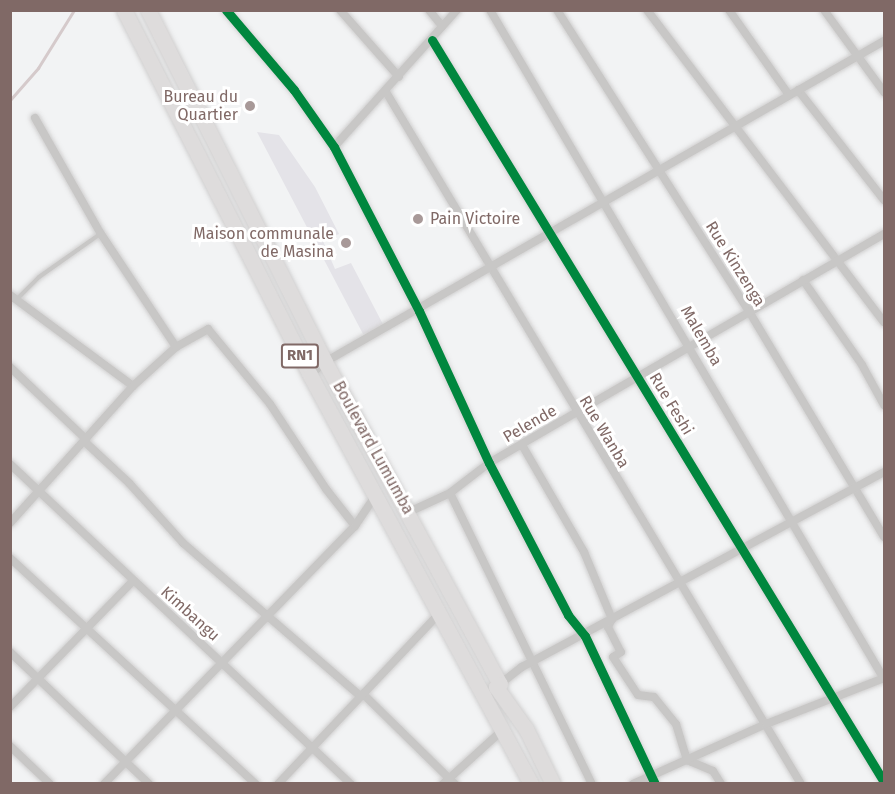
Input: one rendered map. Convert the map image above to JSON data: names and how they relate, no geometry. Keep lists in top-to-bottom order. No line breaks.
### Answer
{"streets":{"highway":["RN1","Boulevard Lumumba"],"street":["Rue Kinzenga","Malemba","Rue Feshi","Pelende","Rue Wanba","Kimbangu"]},"crossings":[["Rue Kinzenga","Pelende"],["Malemba","Pelende"],["Rue Feshi","Pelende"],["Pelende","Rue Wanba"],["Pelende","Boulevard Lumumba"]],"places":["Bureau du Quartier","Pain Victoire","Maison communale de Masina"]}
